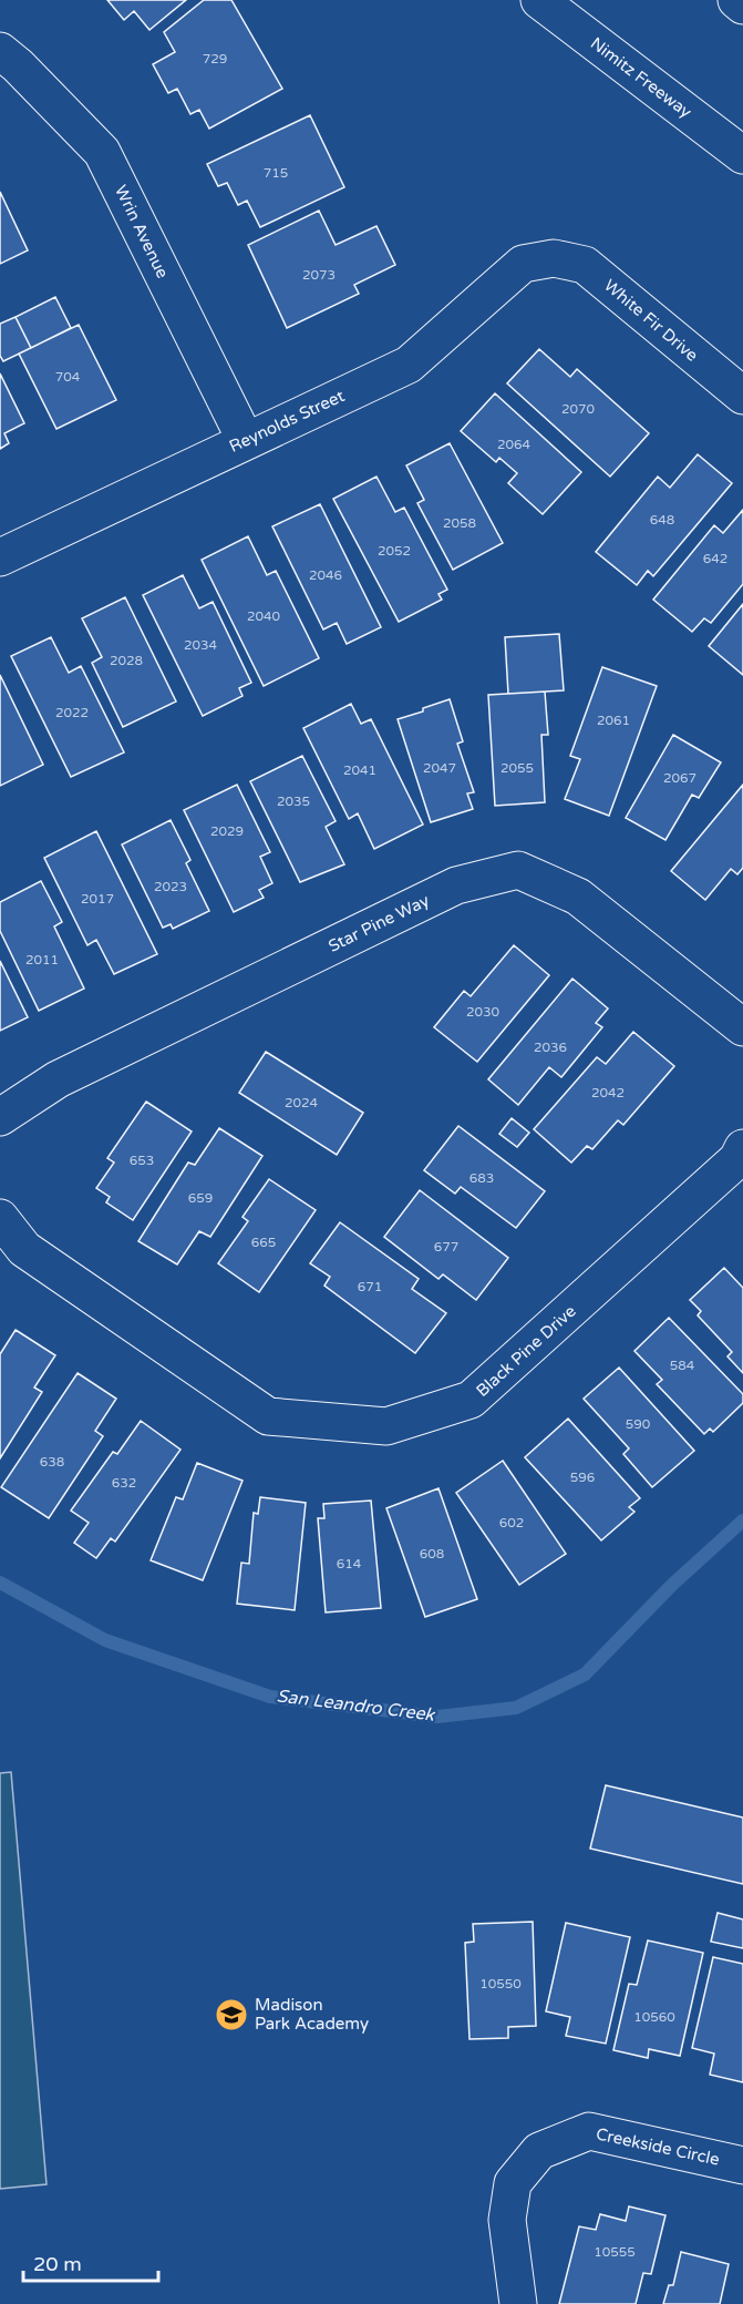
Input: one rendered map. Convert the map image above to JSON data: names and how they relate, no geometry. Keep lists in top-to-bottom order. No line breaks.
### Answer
{"streets":{"main road":["Nimitz Freeway","Wrin Avenue","White Fir Drive","Reynolds Street","Star Pine Way","Black Pine Drive","Creekside Circle"]},"crossings":[["Wrin Avenue","Reynolds Street"],["White Fir Drive","Reynolds Street"]],"water":["San Leandro Creek"],"places":{"school or university":["Madison Park Academy"]},"house_numbers":["729","715","2073","704","2070","2064","648","2058","2052","642","2046","2040","2034","2028","2022","2061","2047","2055","2041","2067","2035","2029","2023","2017","2011","2030","2036","2042","2024","653","683","659","665","677","671","584","590","638","596","632","602","608","614","10550","10560","10555"],"scale_bar":"20 m"}
